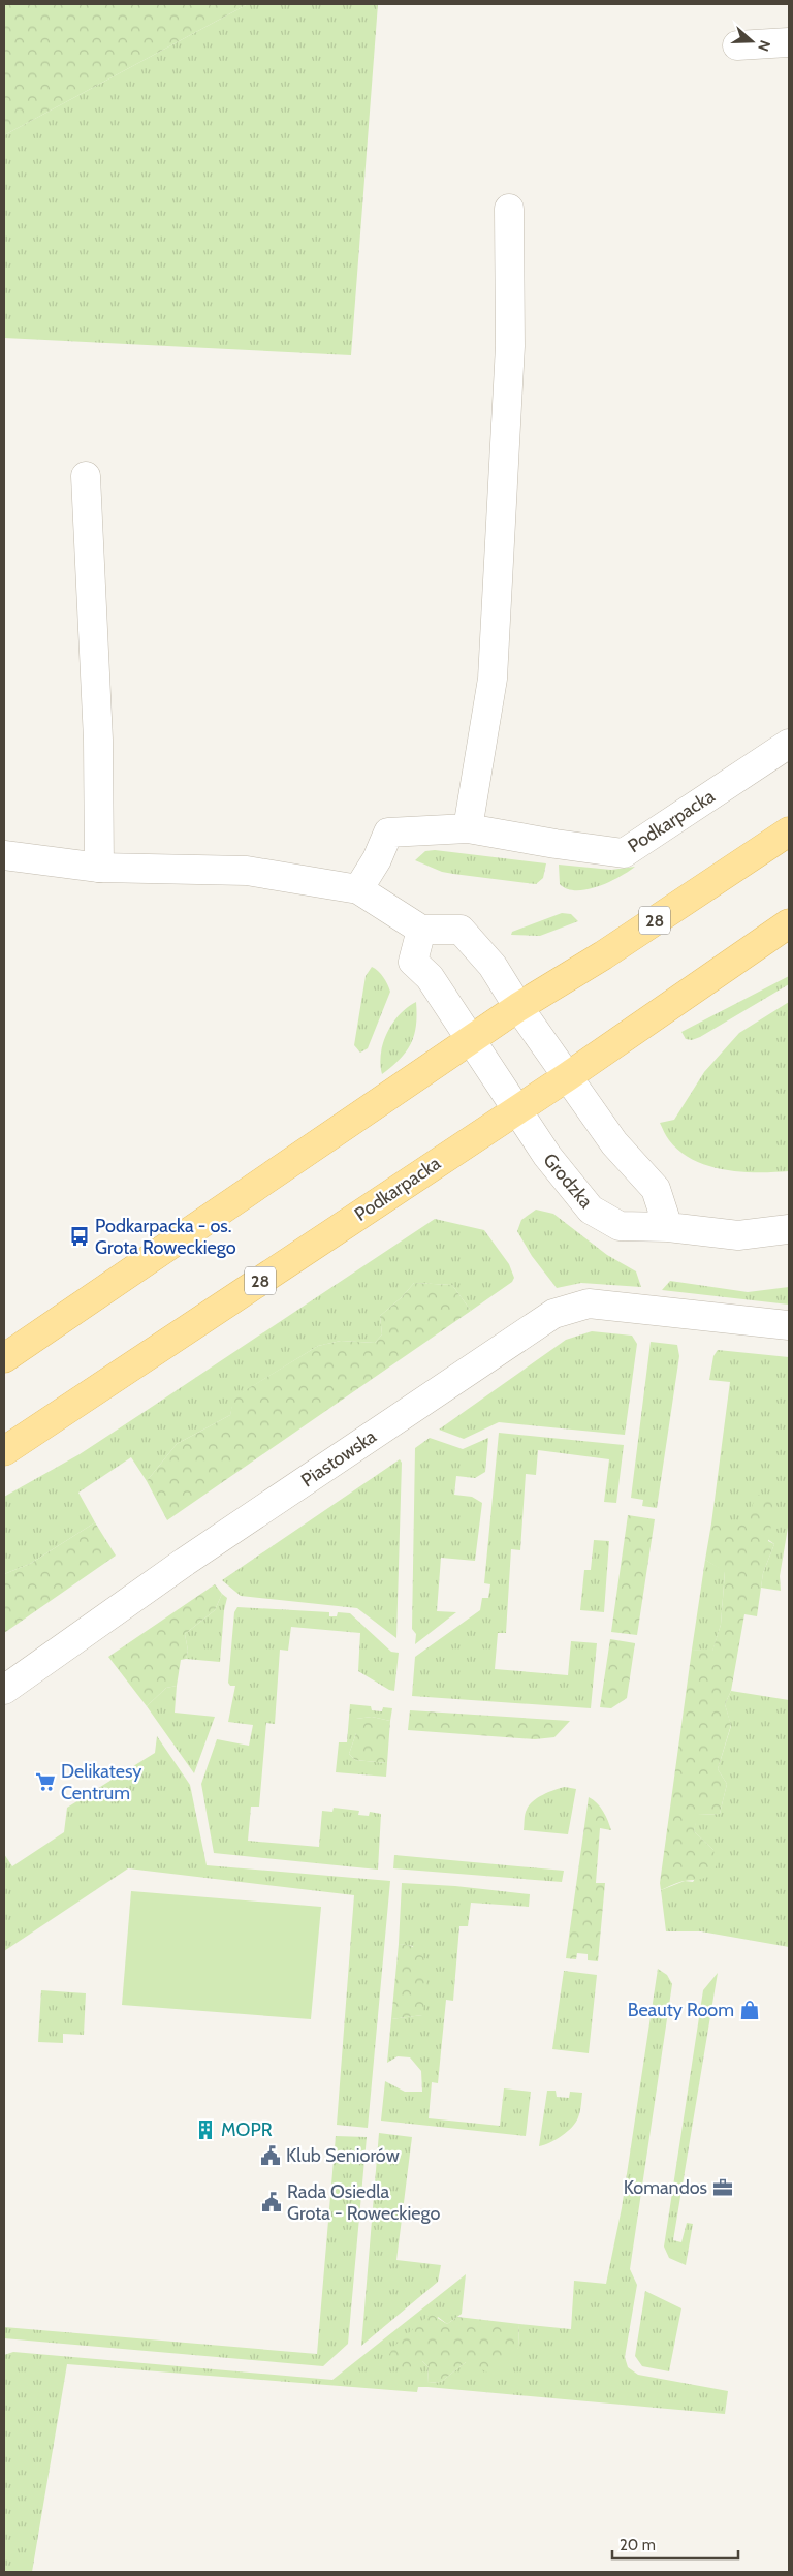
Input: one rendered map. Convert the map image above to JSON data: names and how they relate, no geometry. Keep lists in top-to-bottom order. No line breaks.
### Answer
{"streets":{"main road":["Podkarpacka","28"],"street":["Grodzka","Piastowska"]},"crossings":[["Podkarpacka","Grodzka"],["28","Grodzka"]],"places":{"bus stop":["Podkarpacka - os. Grota Roweckiego"],"supermarket":["Delikatesy Centrum"],"shop":["Beauty Room"],"building":["MOPR"],"public building":["Klub Seniorów","Rada Osiedla Grota - Roweckiego"],"office":["Komandos"]},"scale_bar":"20 m","north":"right"}
